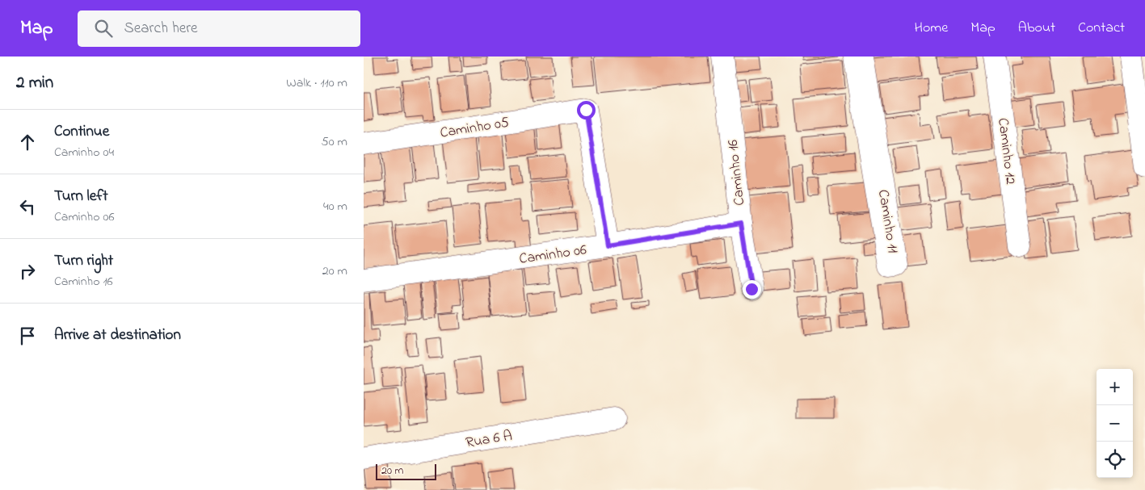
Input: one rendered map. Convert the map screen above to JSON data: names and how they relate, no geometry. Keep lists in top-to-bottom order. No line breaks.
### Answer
{"streets":{"street":["Caminho 05","Caminho 12","Caminho 16","Caminho 11","Caminho 06","Rua 6 A"]},"crossings":[["Caminho 05","Caminho 06"],["Caminho 16","Caminho 06"]],"scale_bar":"20 m","page":{"header":"Map","search":"Search here","nav":["Home","Map","About","Contact"],"heading":["2 min","Walk · 110 m"],"list":[["Continue","Caminho 04","50 m"],["Turn left","Caminho 06","40 m"],["Turn right","Caminho 16","20 m"],"Arrive at destination"],"map_buttons":["+","−"],"scale":"20 m"}}
